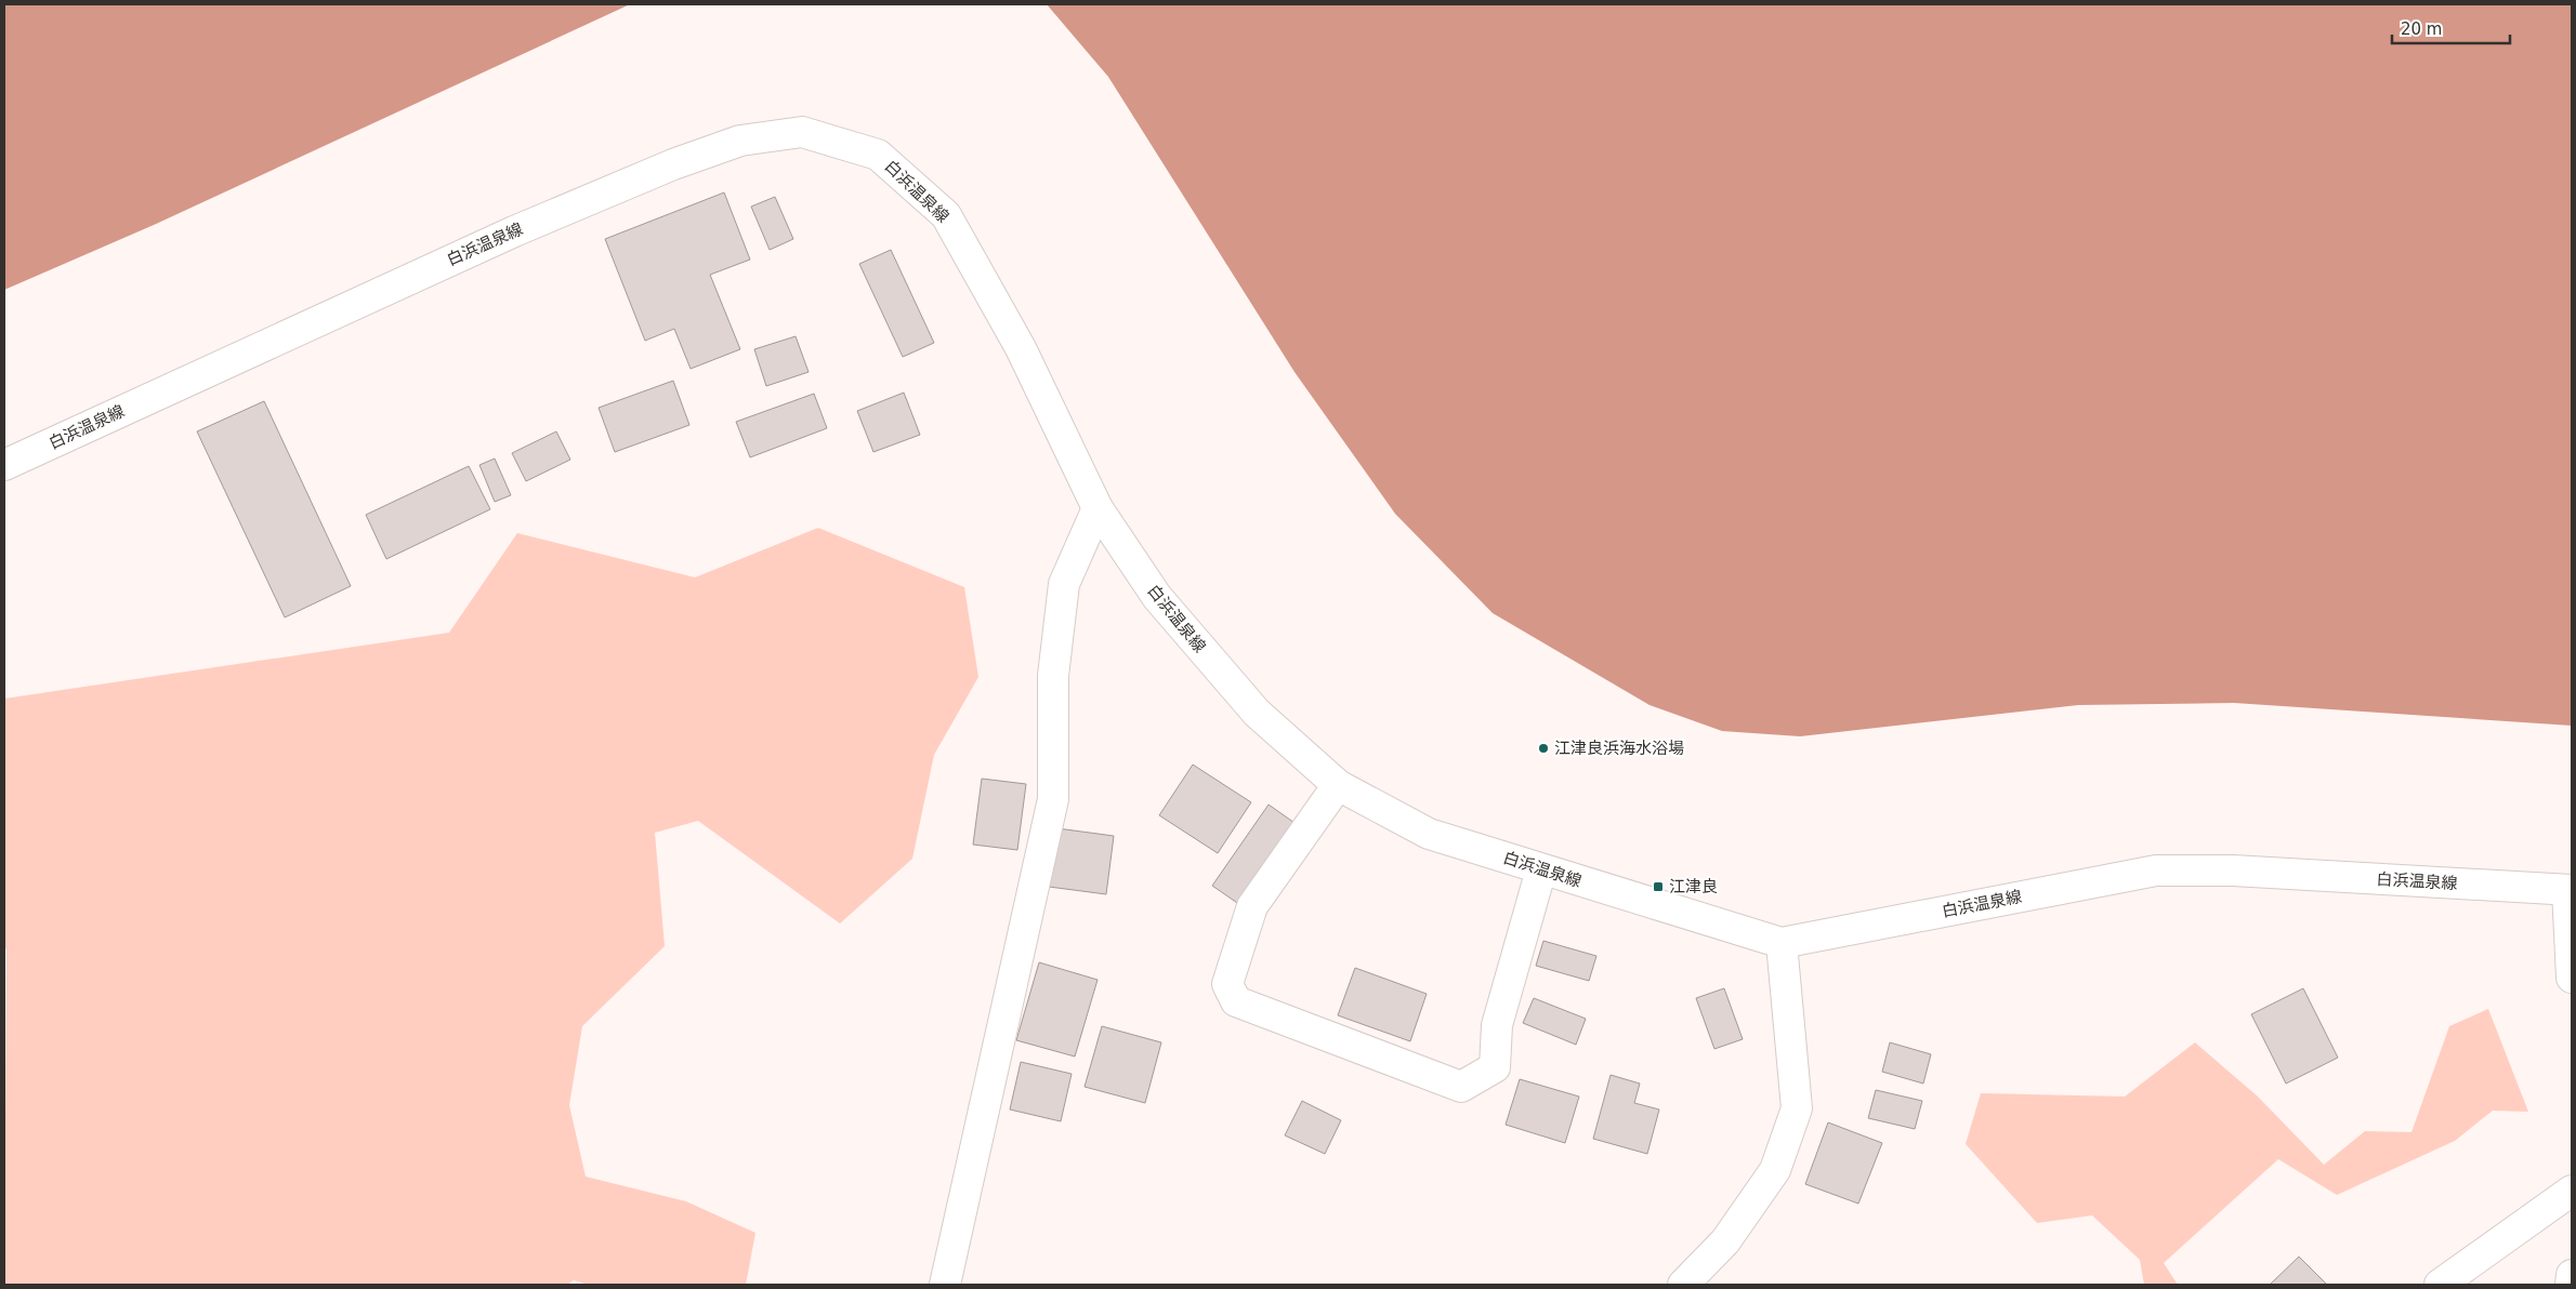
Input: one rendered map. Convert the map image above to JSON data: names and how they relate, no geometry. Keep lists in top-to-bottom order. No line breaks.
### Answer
{"streets":{"main road":["白浜温泉線"]},"places":{"other":["江津良浜海水浴場"],"transit":["江津良"]},"scale_bar":"20 m"}
